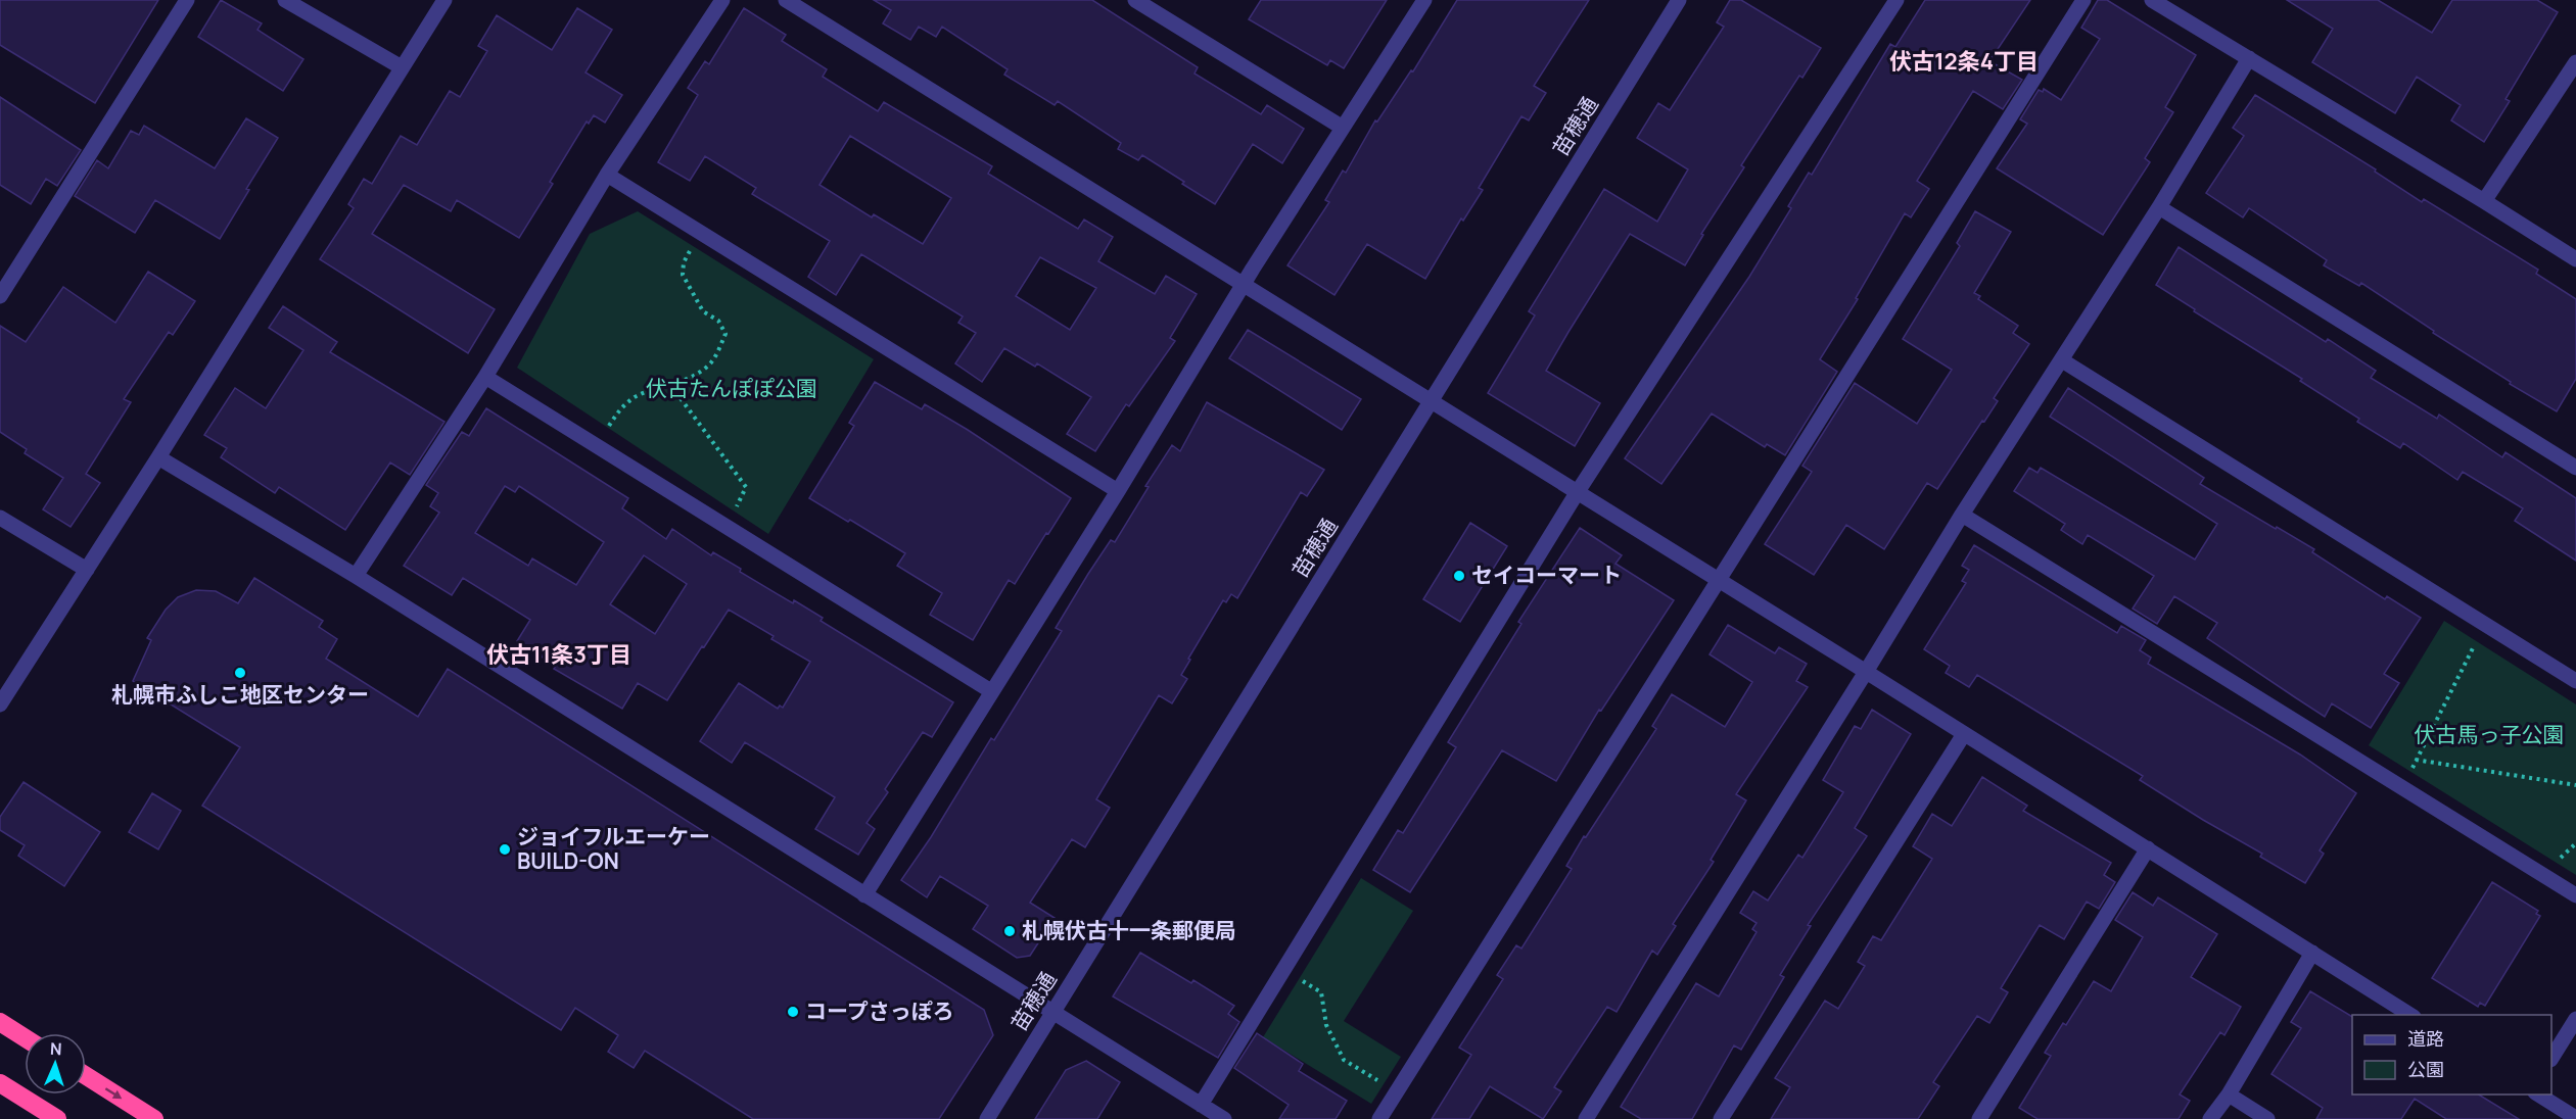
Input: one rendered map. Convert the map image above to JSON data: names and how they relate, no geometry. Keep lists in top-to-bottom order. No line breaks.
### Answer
{"streets":{"street":["苗穂通"]},"districts":["伏古12条4丁目","伏古11条3丁目"],"parks":["伏古たんぽぽ公園","伏古馬っ子公園"],"places":["セイコーマート","札幌市ふしこ地区センター","ジョイフルエーケー BUILD-ON","札幌伏古十一条郵便局","コープさっぽろ"],"legend":["道路","公園"],"north":"top"}
